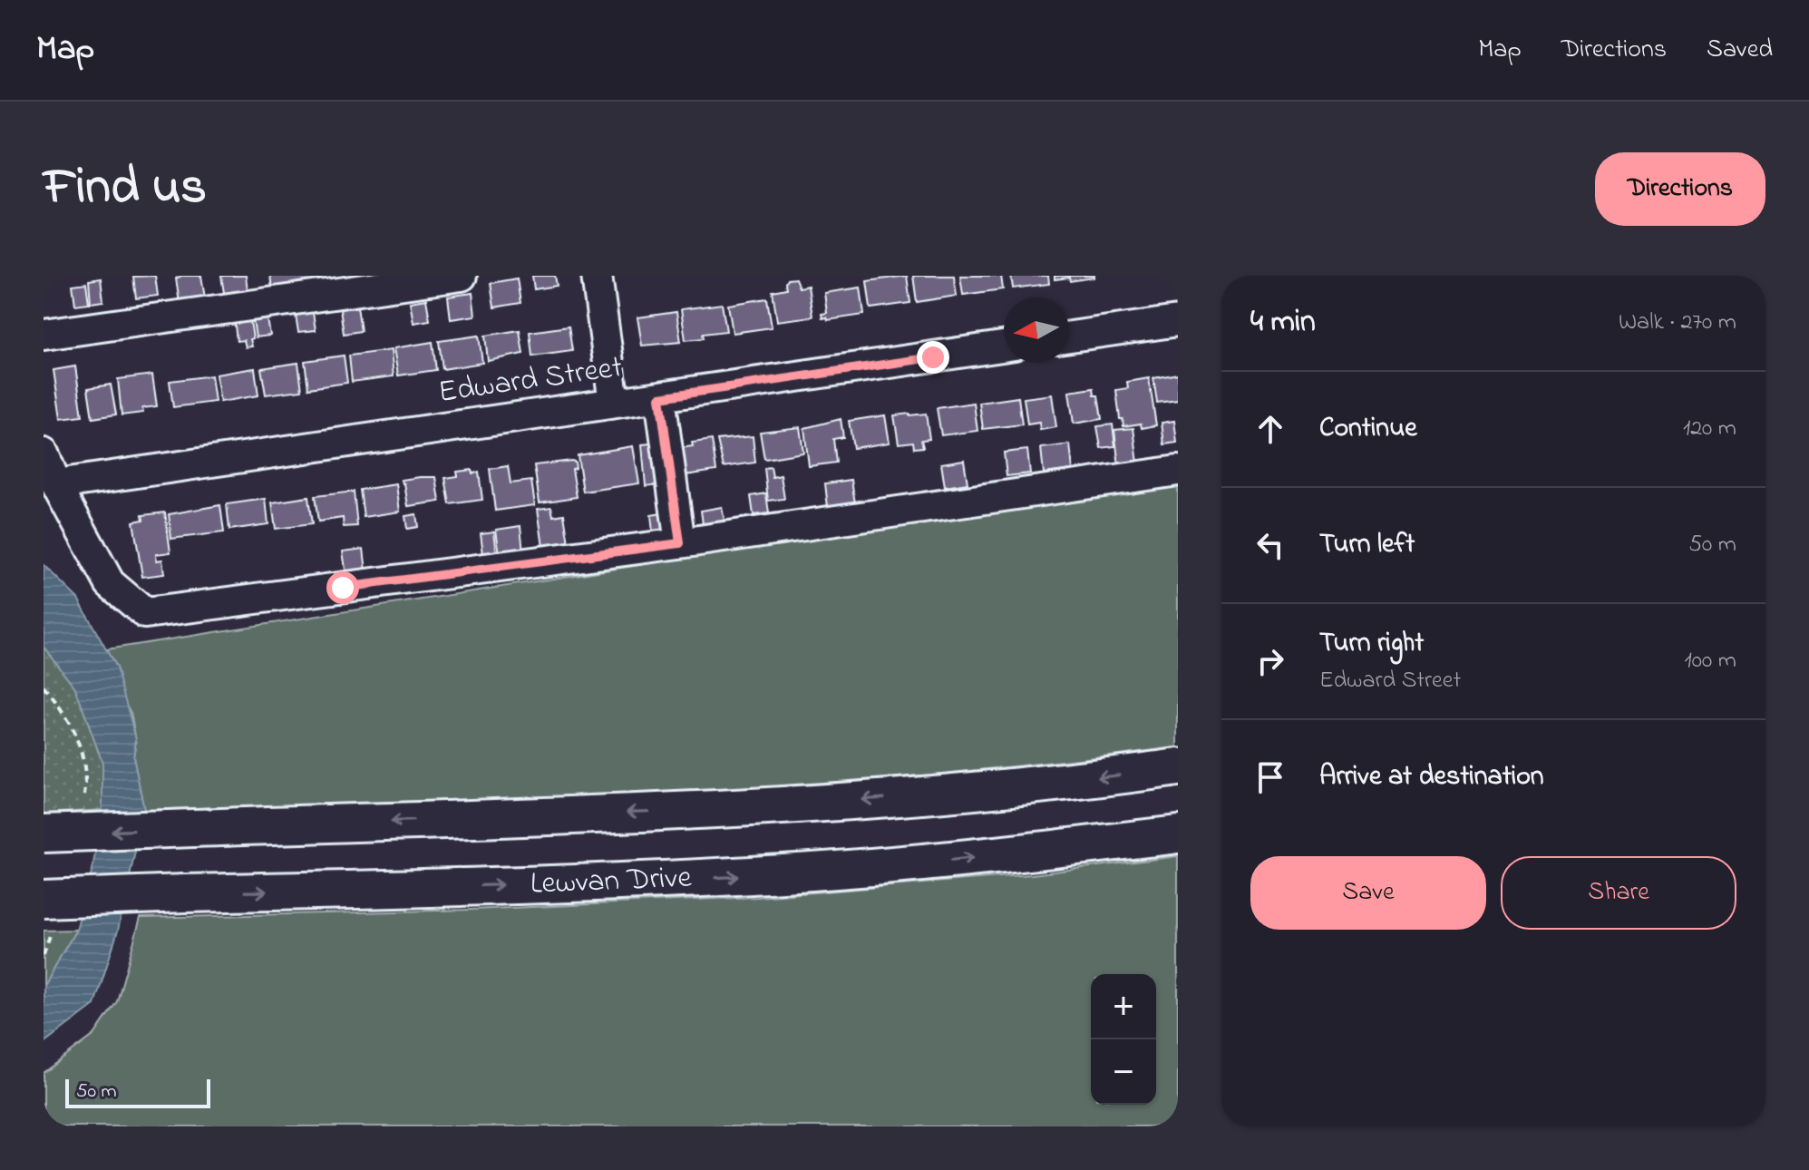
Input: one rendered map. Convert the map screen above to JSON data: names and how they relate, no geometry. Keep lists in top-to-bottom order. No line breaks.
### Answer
{"streets":{"main road":["Lewvan Drive"],"street":["Edward Street"]},"scale_bar":"50 m","north":"left","page":{"header":"Map","nav":["Map","Directions","Saved"],"title":"Find us","buttons":["Directions",["Save","Share"]],"heading":["4 min","Walk · 270 m"],"list":[["Continue","120 m"],["Turn left","50 m"],["Turn right","Edward Street","100 m"],"Arrive at destination"],"map_buttons":["+","−"],"scale":"50 m"}}
